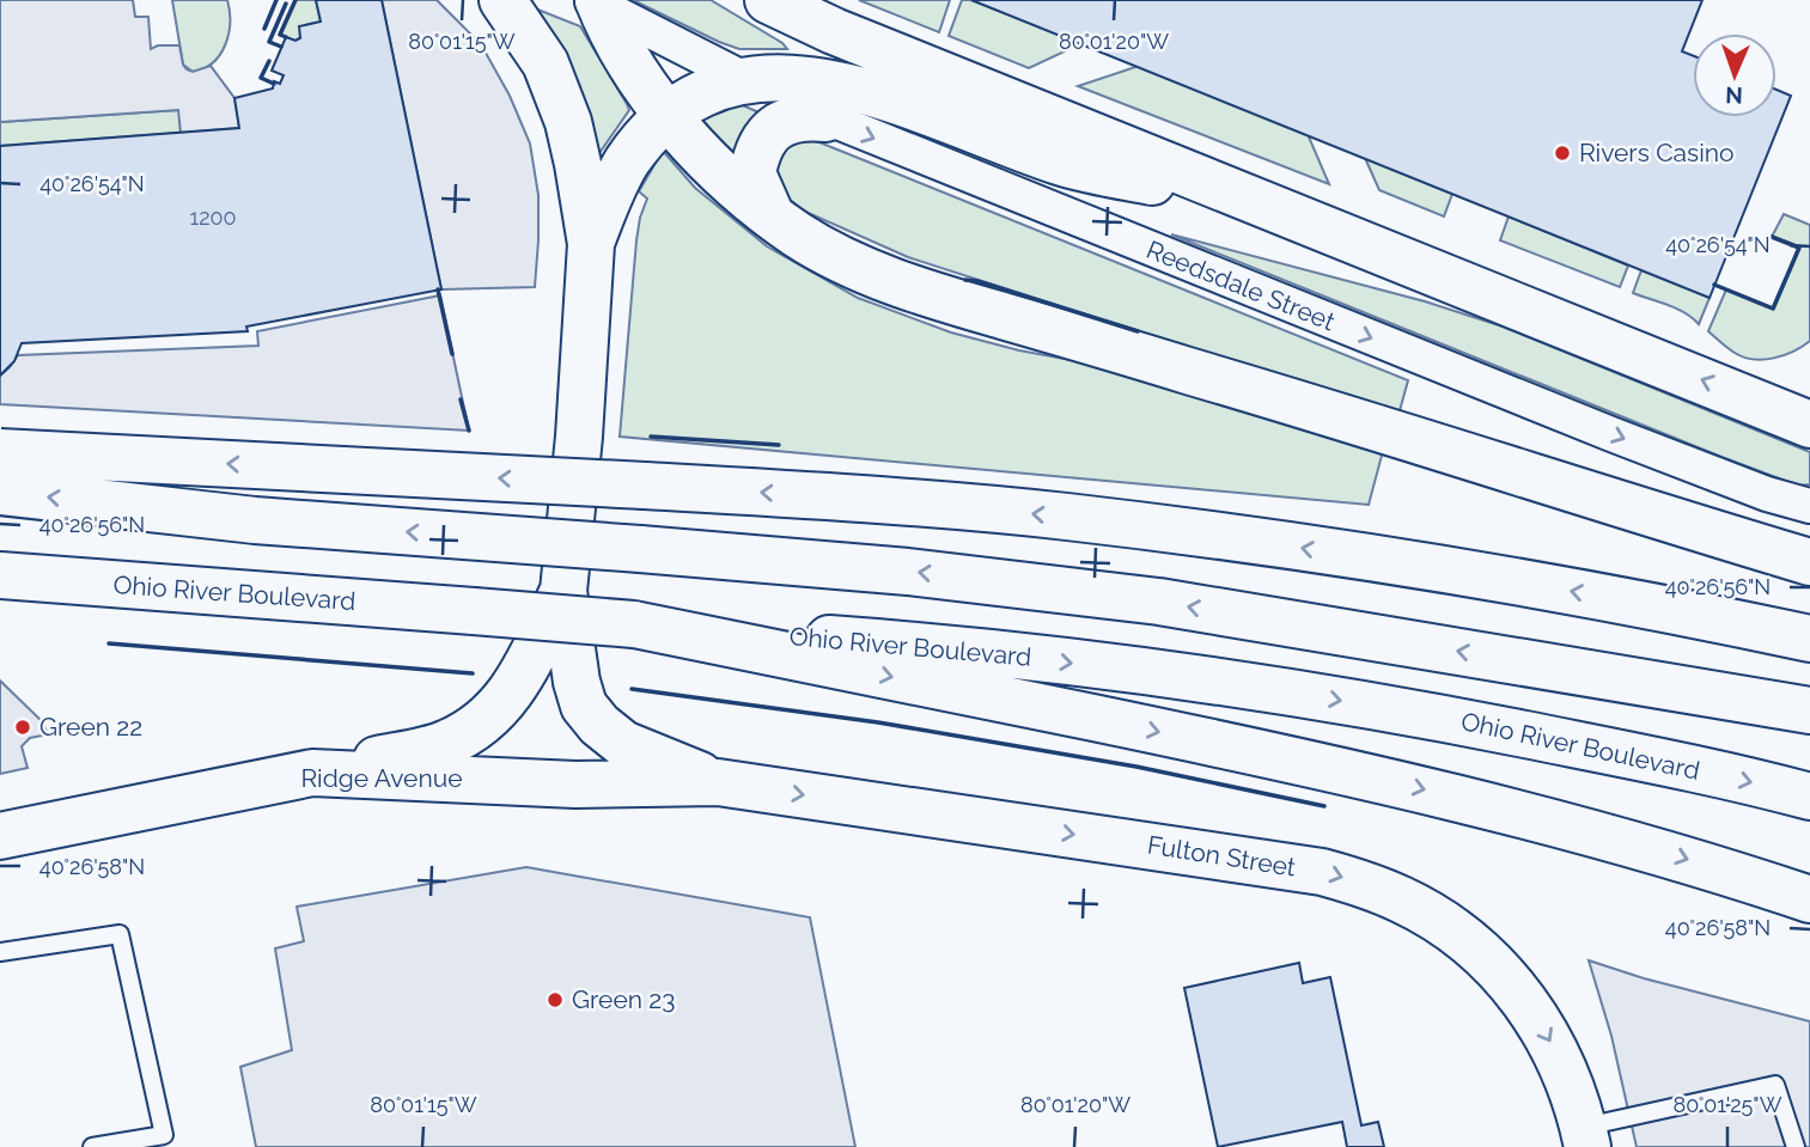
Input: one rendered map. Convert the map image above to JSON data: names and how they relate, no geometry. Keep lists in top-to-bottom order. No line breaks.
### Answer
{"streets":{"main road":["Ohio River Boulevard","Ridge Avenue","Fulton Street"],"street":["Reedsdale Street"]},"crossings":[["Ridge Avenue","Fulton Street"]],"one_way":["Reedsdale Street"],"places":["Rivers Casino","Green 22","Green 23"],"house_numbers":["1200"],"north":"bottom","coordinates":["80°01'15\"W","80°01'20\"W","40°26'54\"N","40°26'56\"N","40°26'58\"N","80°01'25\"W"]}
